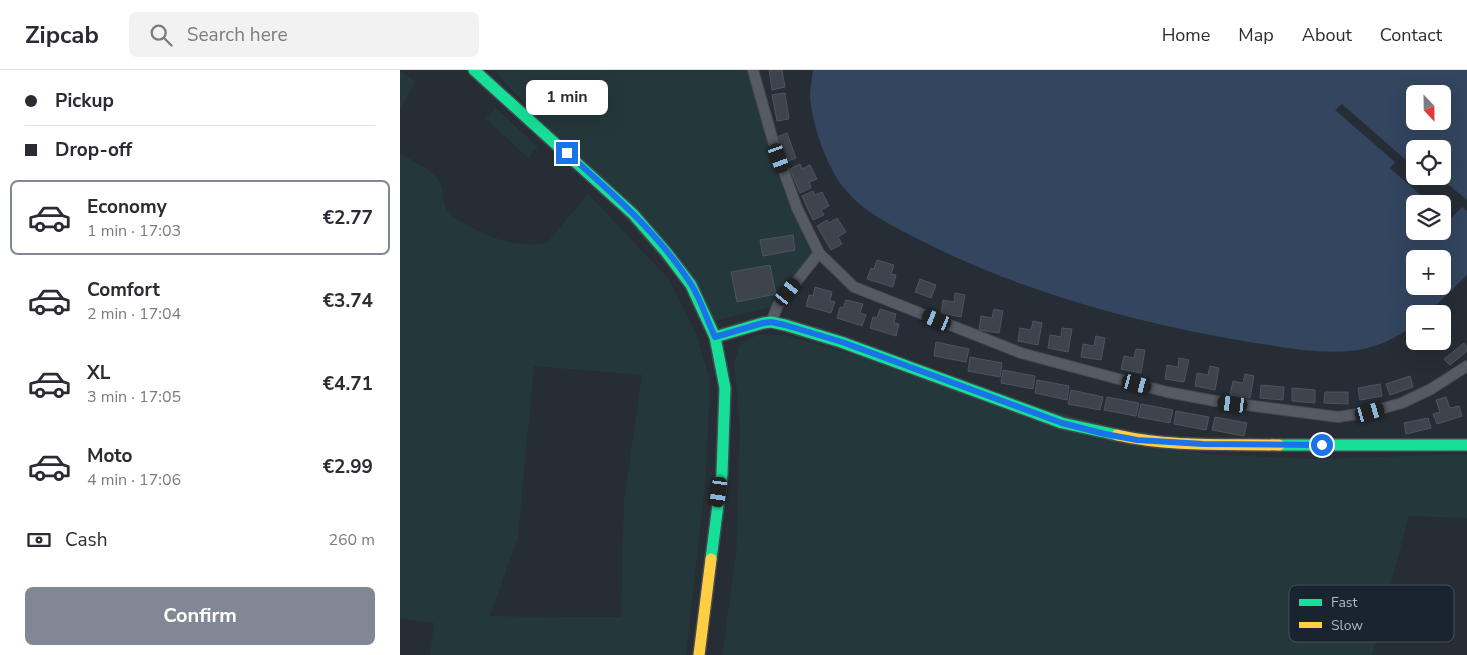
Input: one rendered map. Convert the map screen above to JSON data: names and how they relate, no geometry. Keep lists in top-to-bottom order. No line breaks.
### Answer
{"legend":["Fast","Slow"],"north":"bottom","page":{"header":"Zipcab","search":"Search here","nav":["Home","Map","About","Contact"],"banner":["Pickup","Drop-off"],"bubble":"1 min","map_buttons":["+","−"],"list":[{"name":"Economy","note":"1 min · 17:03","value":"€2.77"},{"name":"Comfort","note":"2 min · 17:04","value":"€3.74"},{"name":"XL","note":"3 min · 17:05","value":"€4.71"},{"name":"Moto","note":"4 min · 17:06","value":"€2.99"}],"pay":["Cash","260 m"],"buttons":"Confirm"}}
